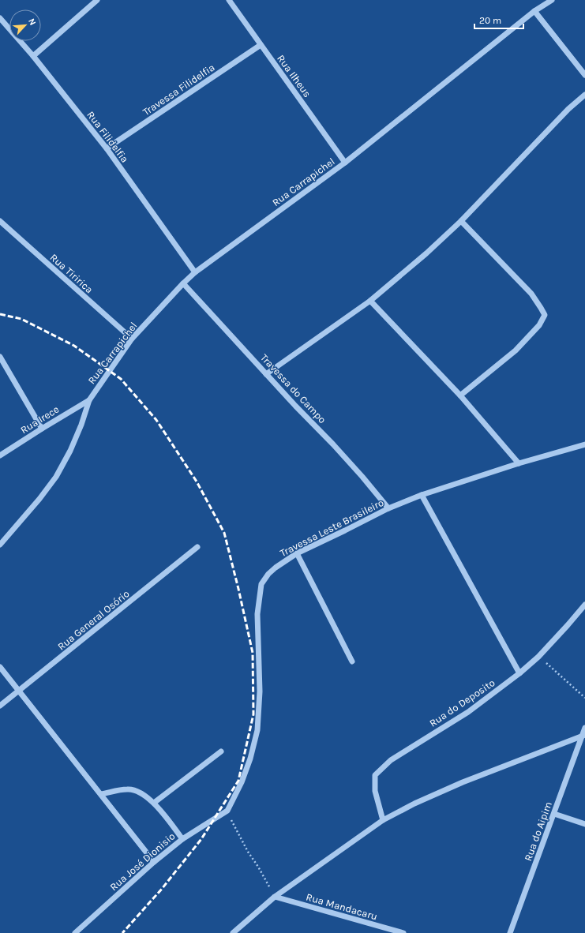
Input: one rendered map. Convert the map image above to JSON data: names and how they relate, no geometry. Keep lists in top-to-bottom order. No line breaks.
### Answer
{"streets":{"street":["Rua Ilheus","Travessa Filidelfia","Rua Filidelfia","Rua Carrapichel","Rua Tiririca","Travessa do Campo","Rua Irece","Travessa Leste Brasileiro","Rua General Osório","Rua do Deposito","Rua do Aipim","Rua José Dionisio","Rua Mandacaru"]},"crossings":[["Rua Ilheus","Travessa Filidelfia"],["Rua Ilheus","Rua Carrapichel"],["Travessa Filidelfia","Rua Filidelfia"],["Rua Filidelfia","Rua Carrapichel"],["Rua Carrapichel","Rua Tiririca"],["Rua Carrapichel","Travessa do Campo"],["Rua Carrapichel","Rua Irece"],["Travessa do Campo","Travessa Leste Brasileiro"],["Travessa Leste Brasileiro","Rua José Dionisio"]],"scale_bar":"20 m","north":"top right"}
